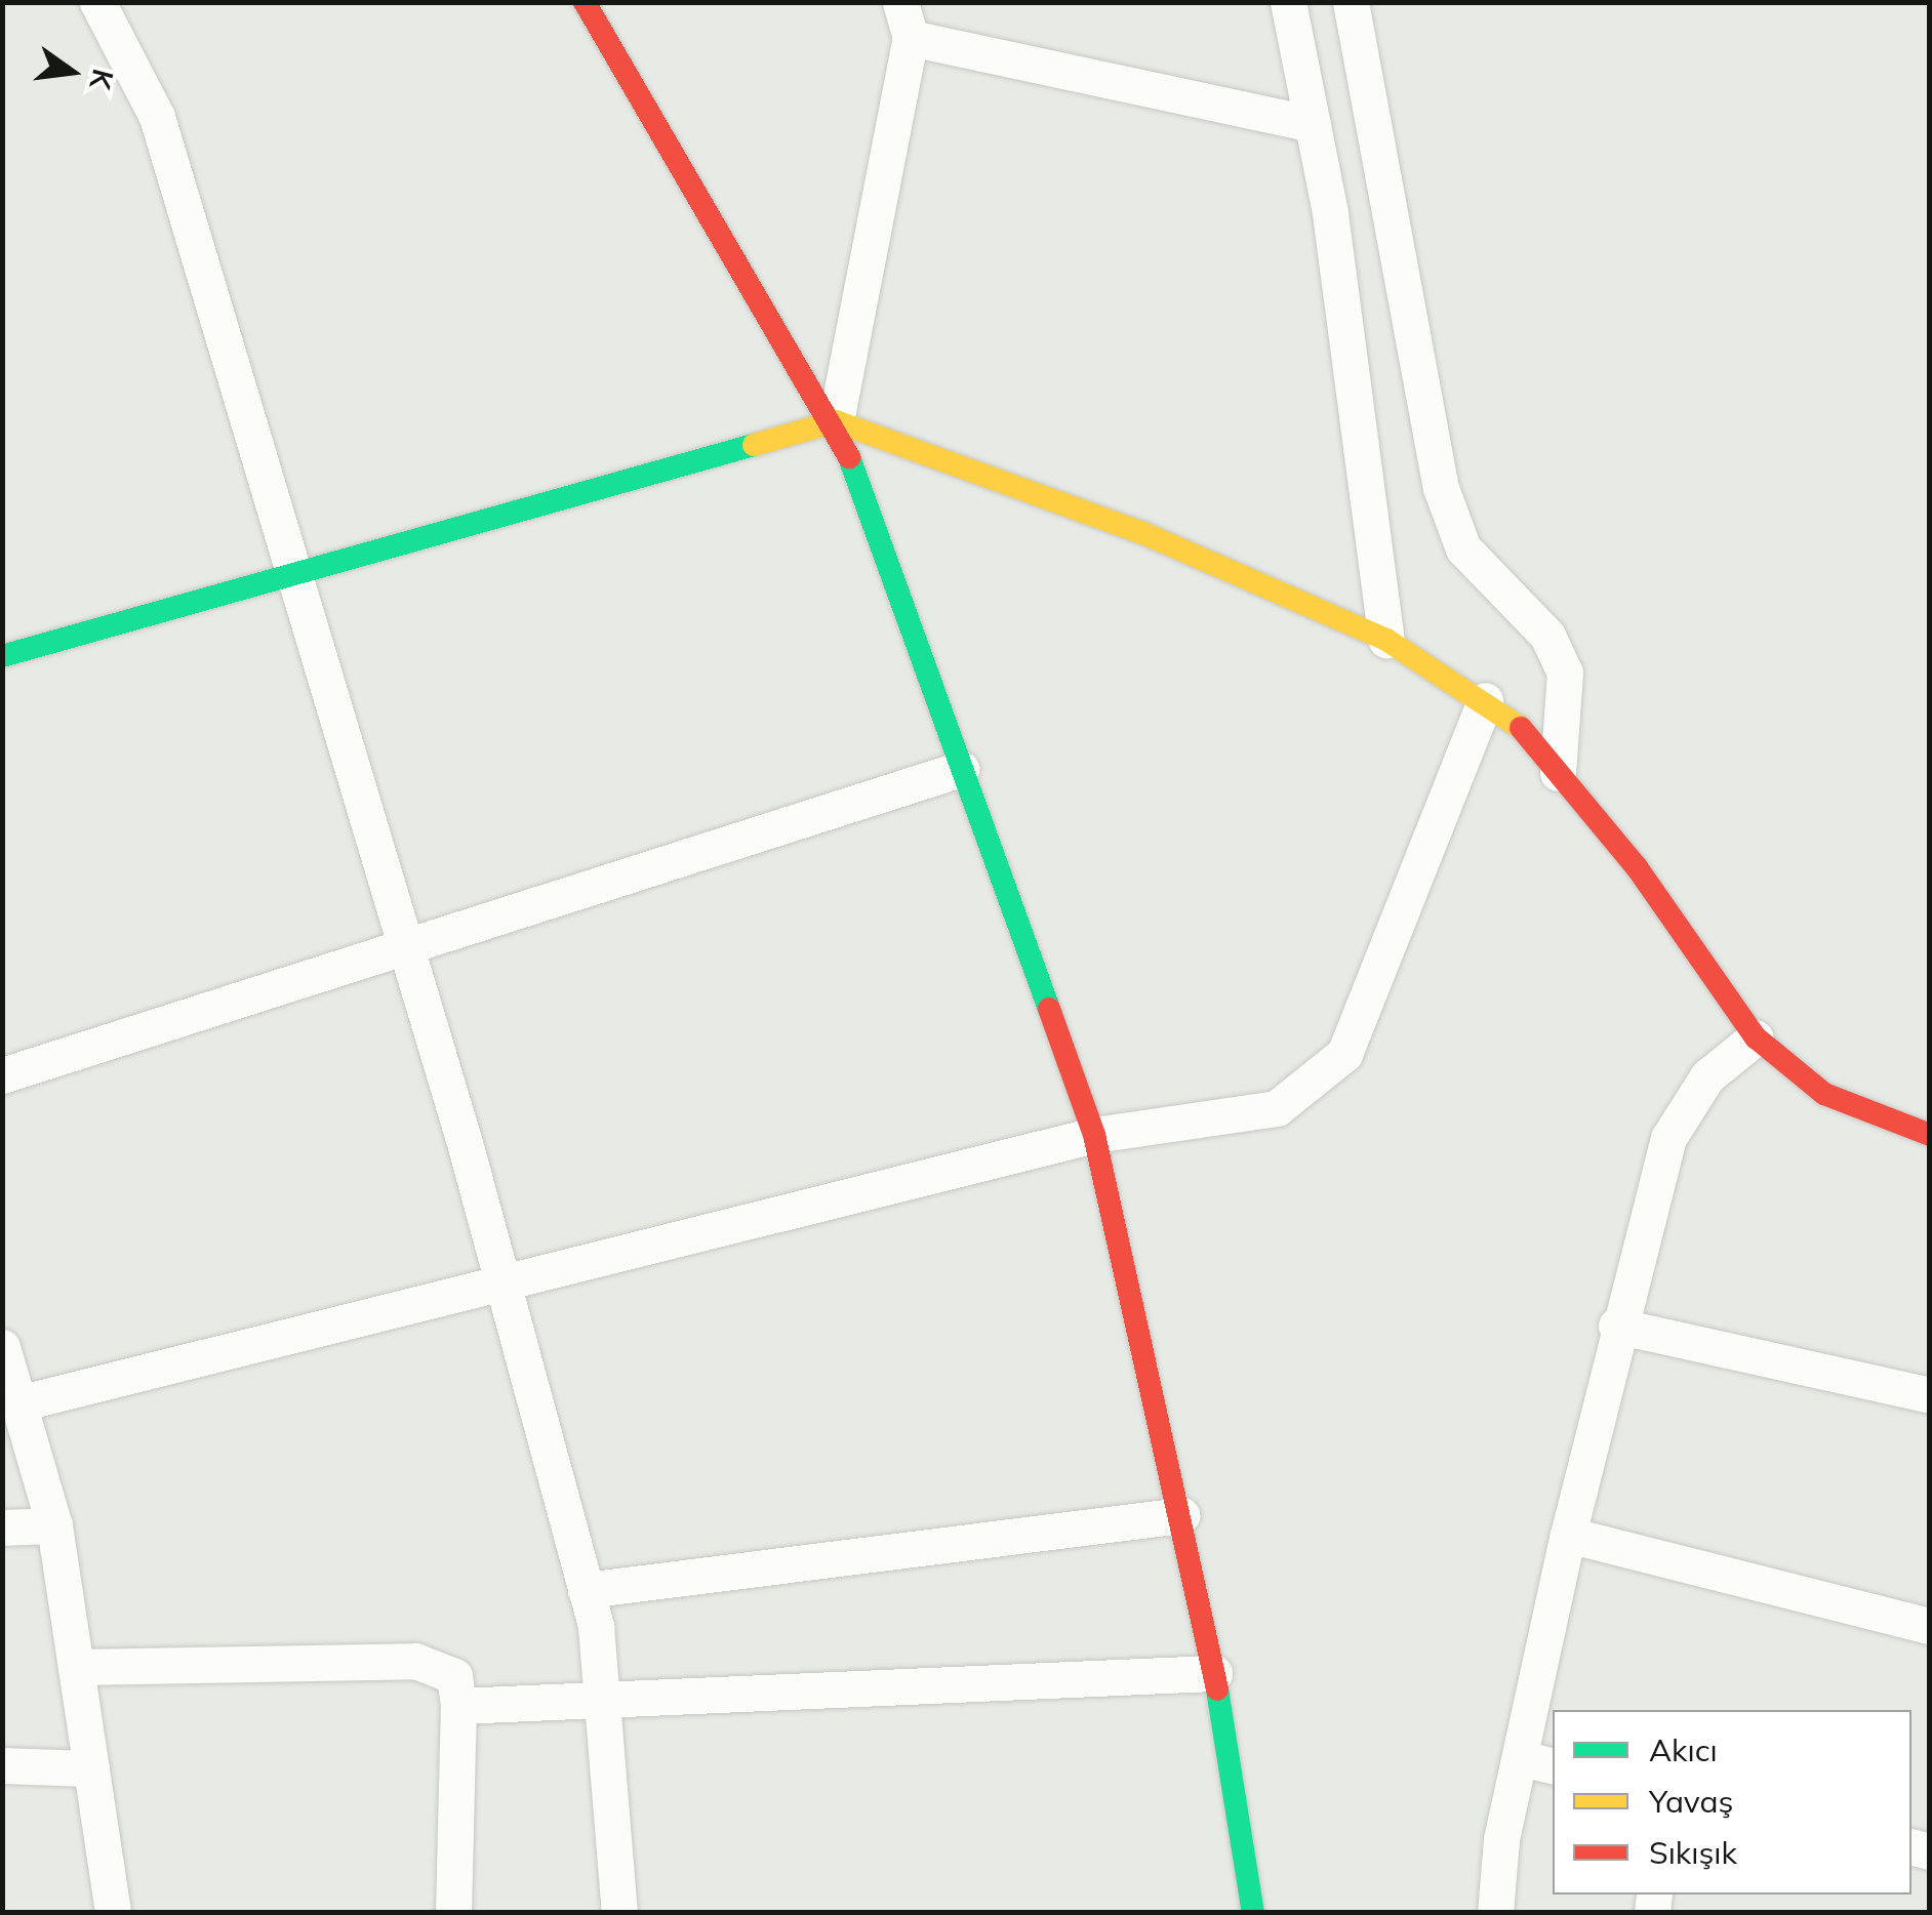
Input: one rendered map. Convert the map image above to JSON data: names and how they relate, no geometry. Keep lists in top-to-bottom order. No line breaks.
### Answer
{"legend":["Akıcı","Yavaş","Sıkışık"],"north":"right"}
